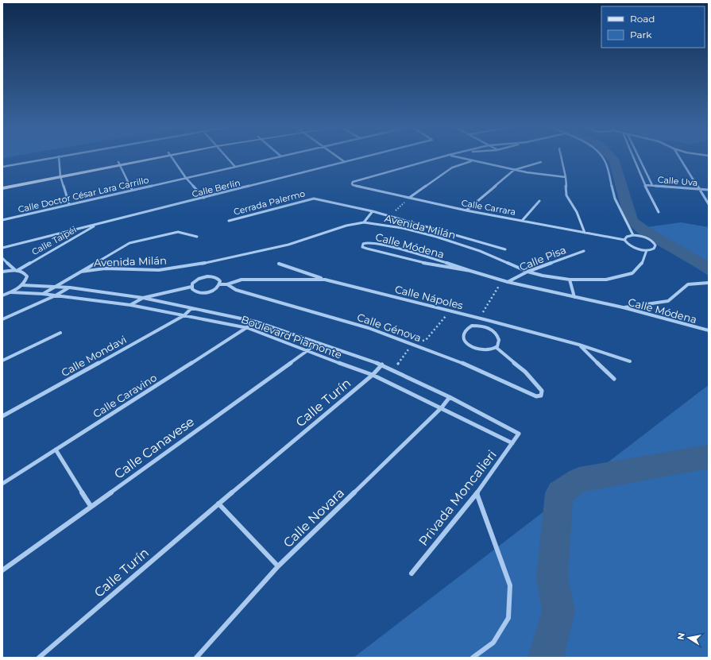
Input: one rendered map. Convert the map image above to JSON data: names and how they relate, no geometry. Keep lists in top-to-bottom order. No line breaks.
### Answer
{"streets":{"street":["Calle Uva","Calle Berlín","Calle Doctor César Lara Carrillo","Cerrada Palermo","Calle Carrara","Avenida Milán","Calle Taipéi","Calle Módena","Calle Pisa","Calle Nápoles","Calle Génova","Boulevard Piamonte","Calle Mondavi","Calle Caravino","Calle Turín","Calle Canavese","Privada Moncalieri","Calle Novara"]},"crossings":[["Calle Berlín","Calle Taipéi"],["Avenida Milán","Calle Pisa"],["Calle Módena","Calle Pisa"],["Calle Nápoles","Calle Génova"],["Boulevard Piamonte","Calle Mondavi"],["Boulevard Piamonte","Calle Caravino"],["Boulevard Piamonte","Calle Turín"],["Boulevard Piamonte","Calle Canavese"],["Boulevard Piamonte","Privada Moncalieri"],["Boulevard Piamonte","Calle Novara"]],"legend":["Road","Park"],"north":"left"}
